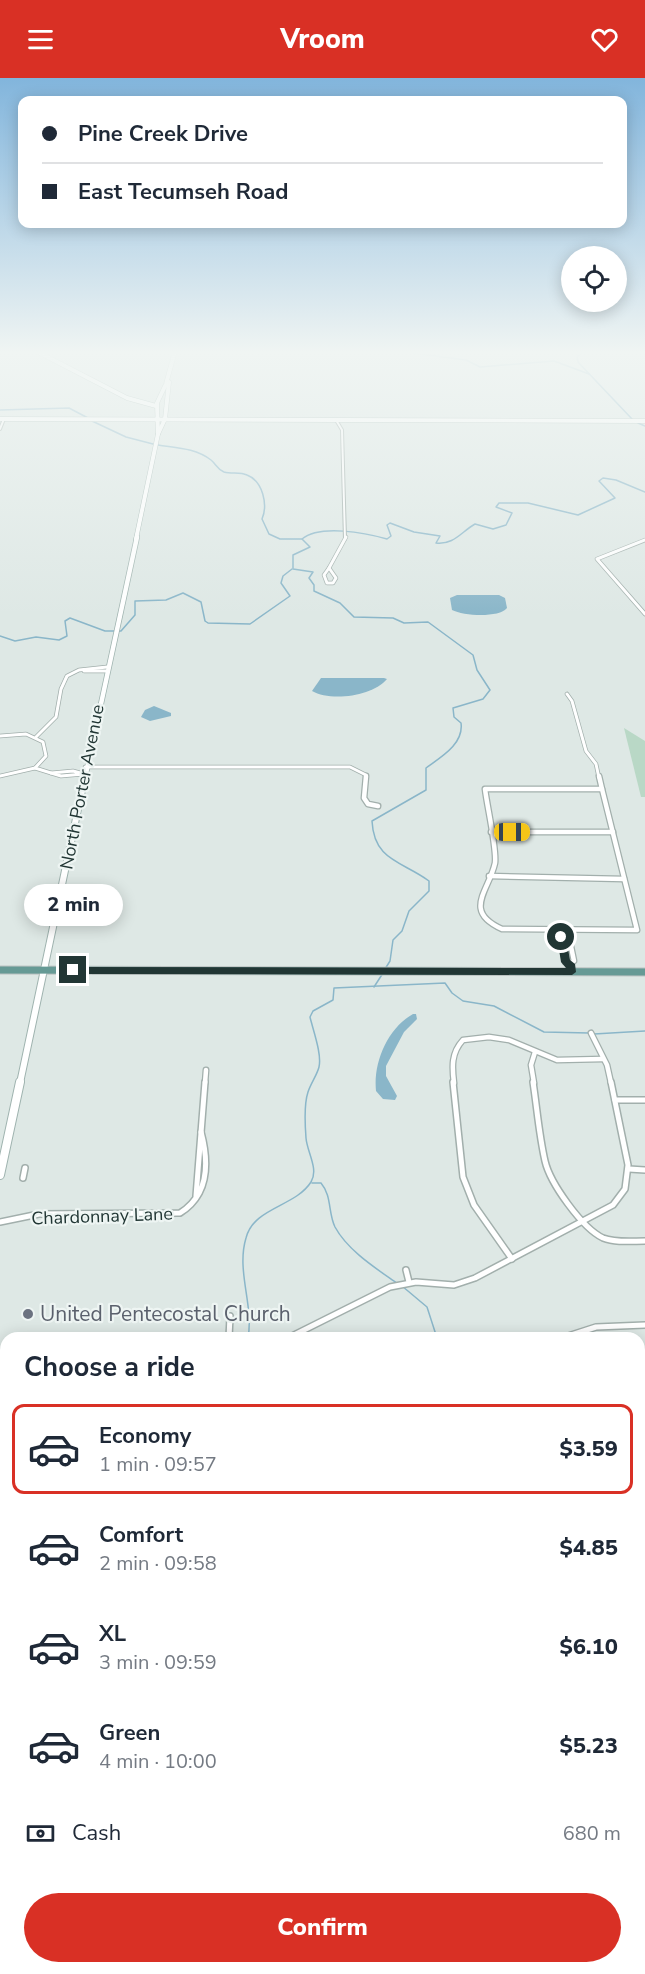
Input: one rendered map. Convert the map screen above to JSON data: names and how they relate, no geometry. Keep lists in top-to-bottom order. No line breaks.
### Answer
{"streets":{"street":["North Porter Avenue","Chardonnay Lane"]},"places":["United Pentecostal Church"],"page":{"header":"Vroom","banner":["Pine Creek Drive","East Tecumseh Road"],"bubble":"2 min","heading":"Choose a ride","list":[{"name":"Economy","note":"1 min · 09:57","value":"$3.59"},{"name":"Comfort","note":"2 min · 09:58","value":"$4.85"},{"name":"XL","note":"3 min · 09:59","value":"$6.10"},{"name":"Green","note":"4 min · 10:00","value":"$5.23"}],"pay":["Cash","680 m"],"buttons":"Confirm"}}
